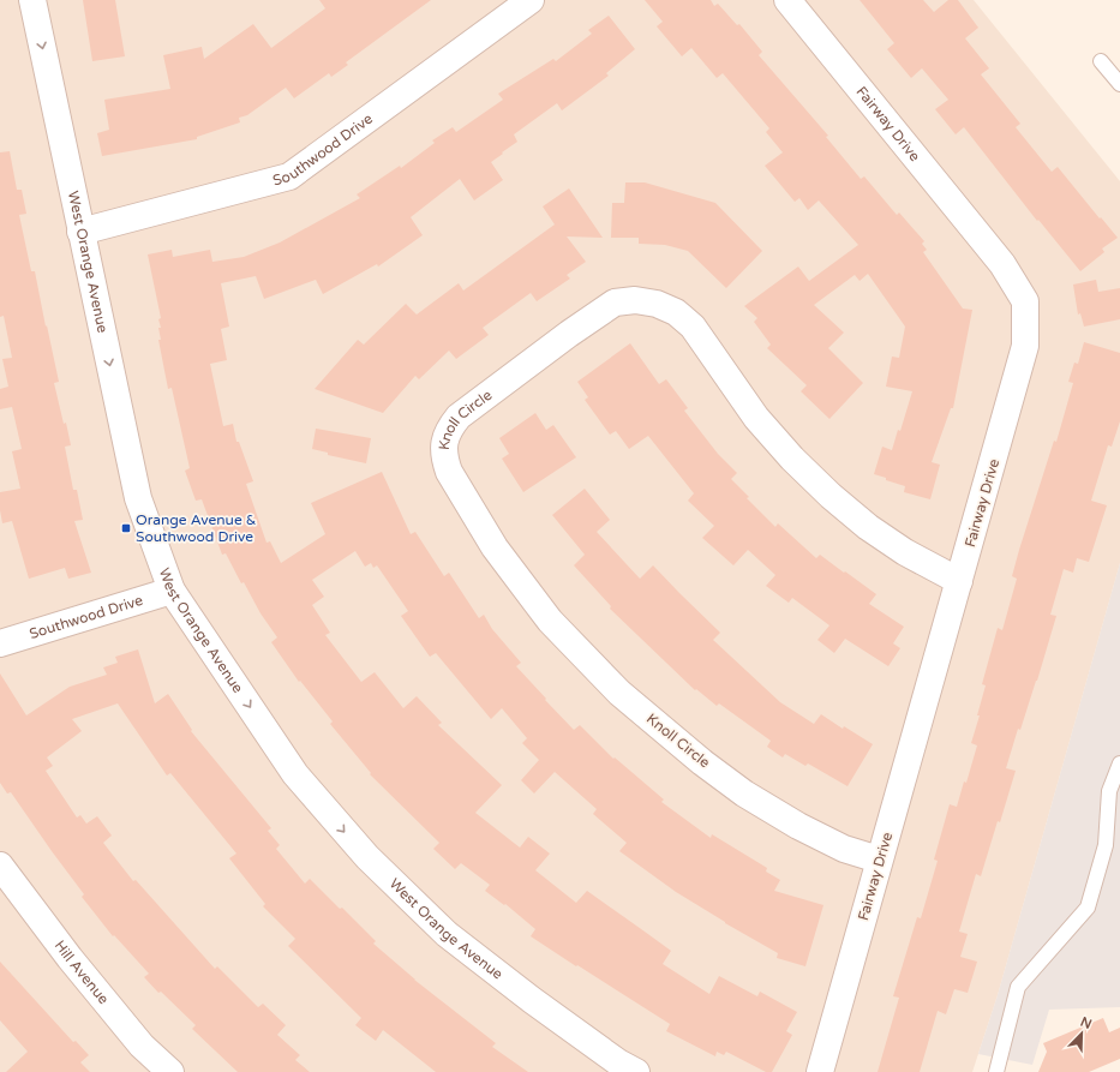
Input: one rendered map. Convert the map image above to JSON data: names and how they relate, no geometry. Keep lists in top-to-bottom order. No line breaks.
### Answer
{"streets":{"street":["Fairway Drive","Southwood Drive","West Orange Avenue","Knoll Circle","Hill Avenue"]},"crossings":[["Fairway Drive","Knoll Circle"],["Southwood Drive","West Orange Avenue"]],"one_way":["West Orange Avenue"],"places":{"transit":["Orange Avenue & Southwood Drive"]},"north":"top right"}
